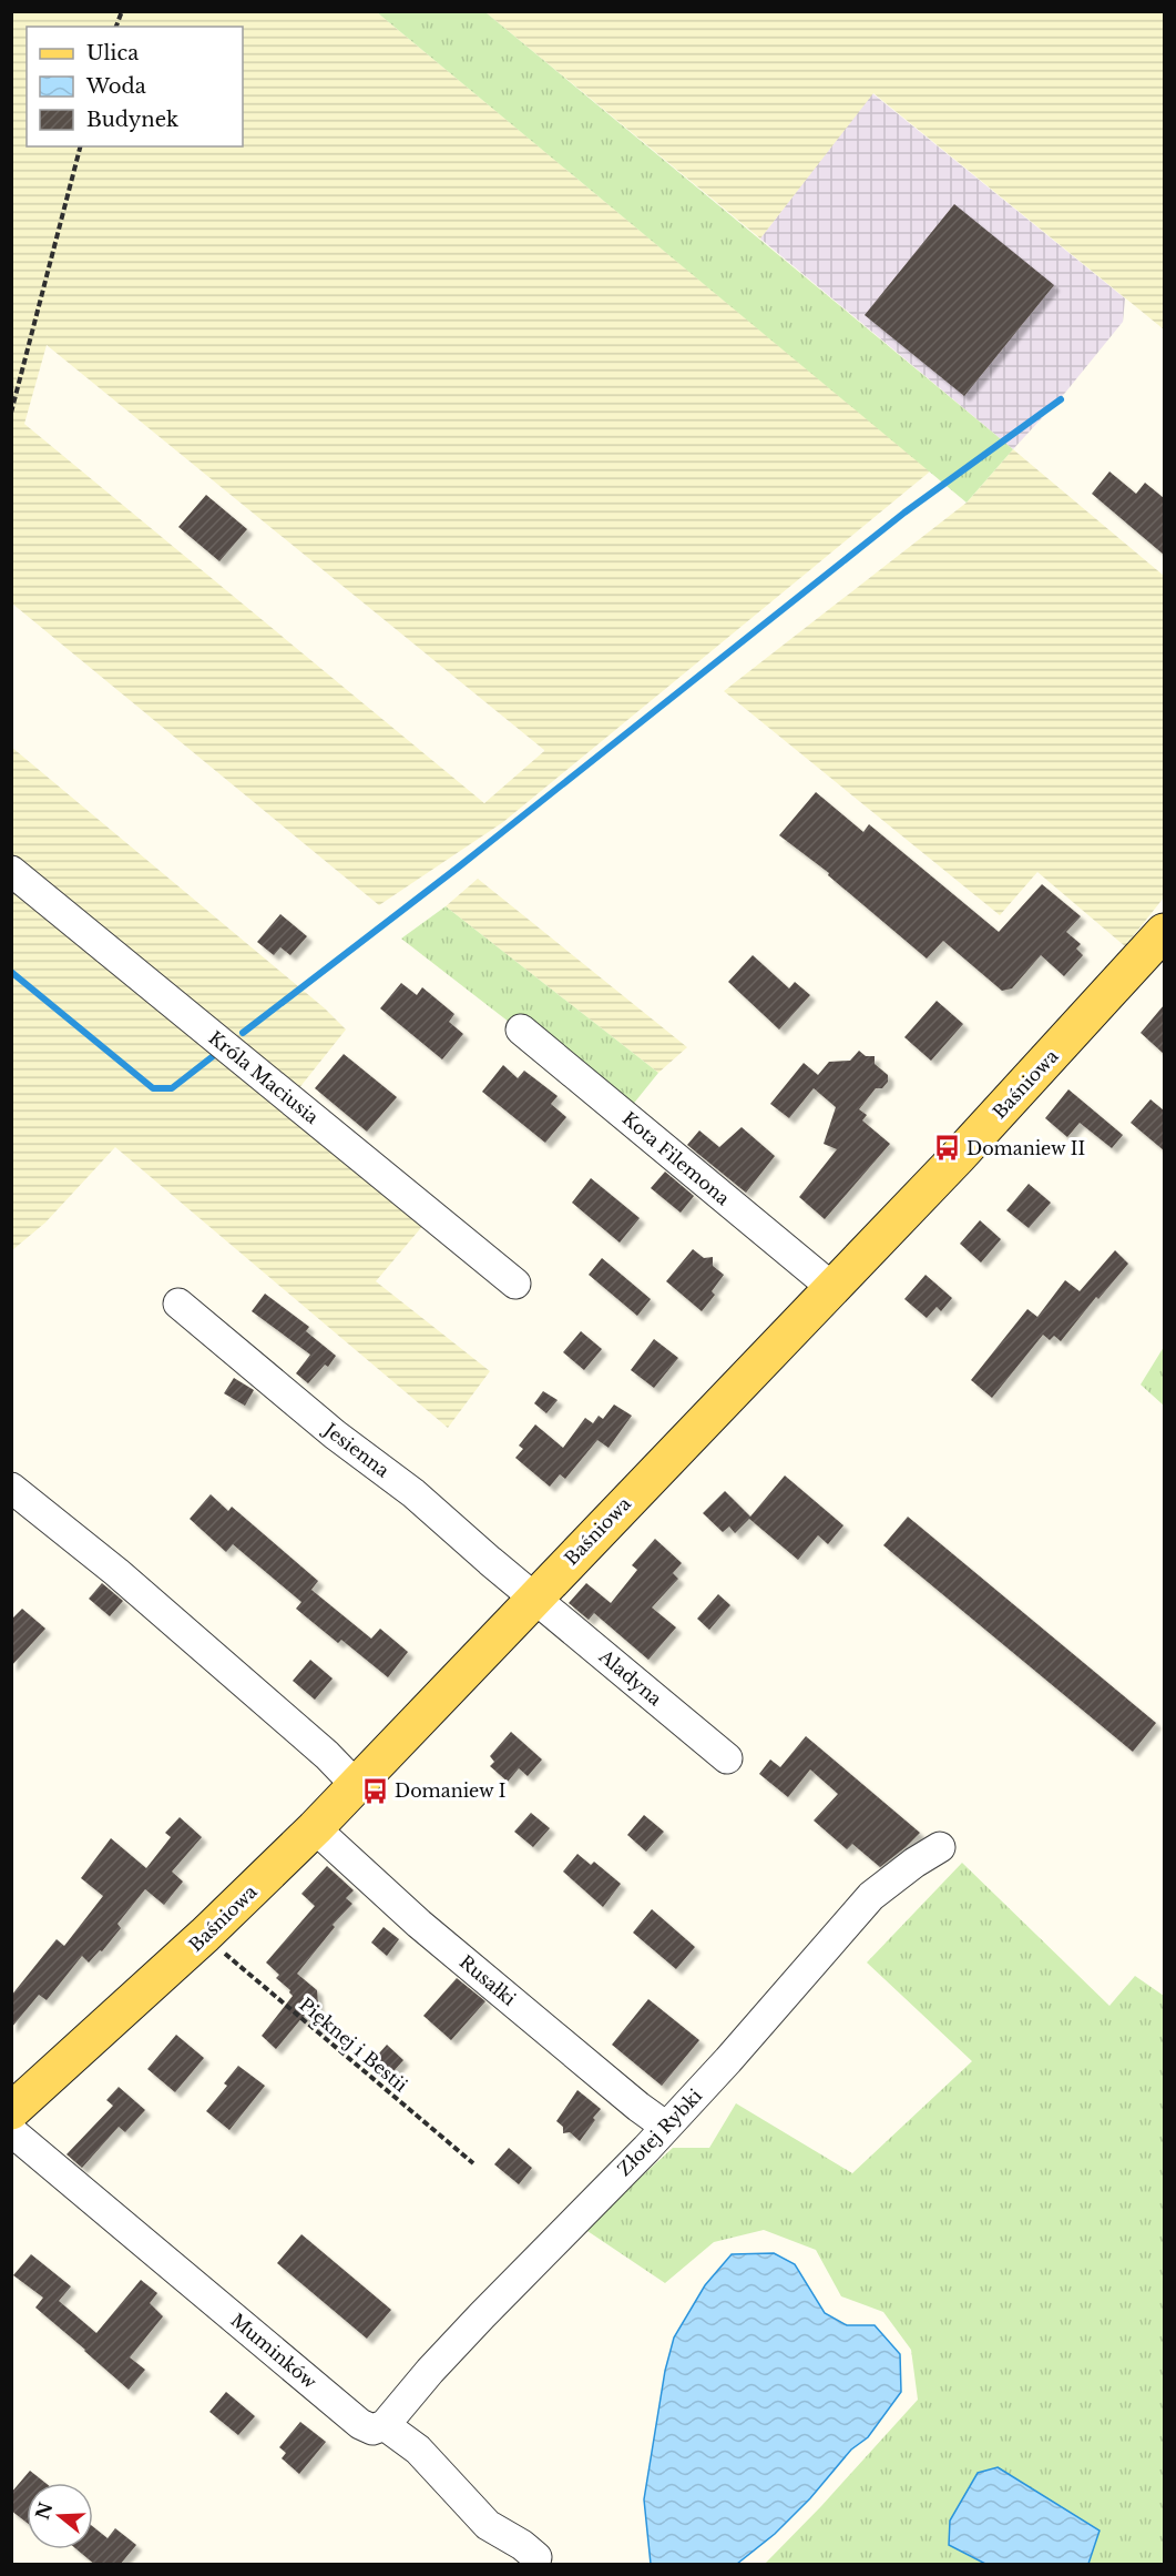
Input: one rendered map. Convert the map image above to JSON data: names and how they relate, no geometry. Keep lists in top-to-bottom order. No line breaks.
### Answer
{"streets":{"main road":["Baśniowa"],"street":["Króla Maciusia","Kota Filemona","Jesienna","Aladyna","Rusałki","Złotej Rybki","Muminków"],"path":["Pięknej i Bestii"]},"crossings":[["Baśniowa","Kota Filemona"],["Baśniowa","Jesienna"],["Baśniowa","Aladyna"],["Baśniowa","Rusałki"],["Jesienna","Aladyna"],["Rusałki","Złotej Rybki"],["Złotej Rybki","Muminków"]],"places":{"bus stop":["Domaniew II","Domaniew I"]},"legend":["Ulica","Woda","Budynek"],"north":"left"}
